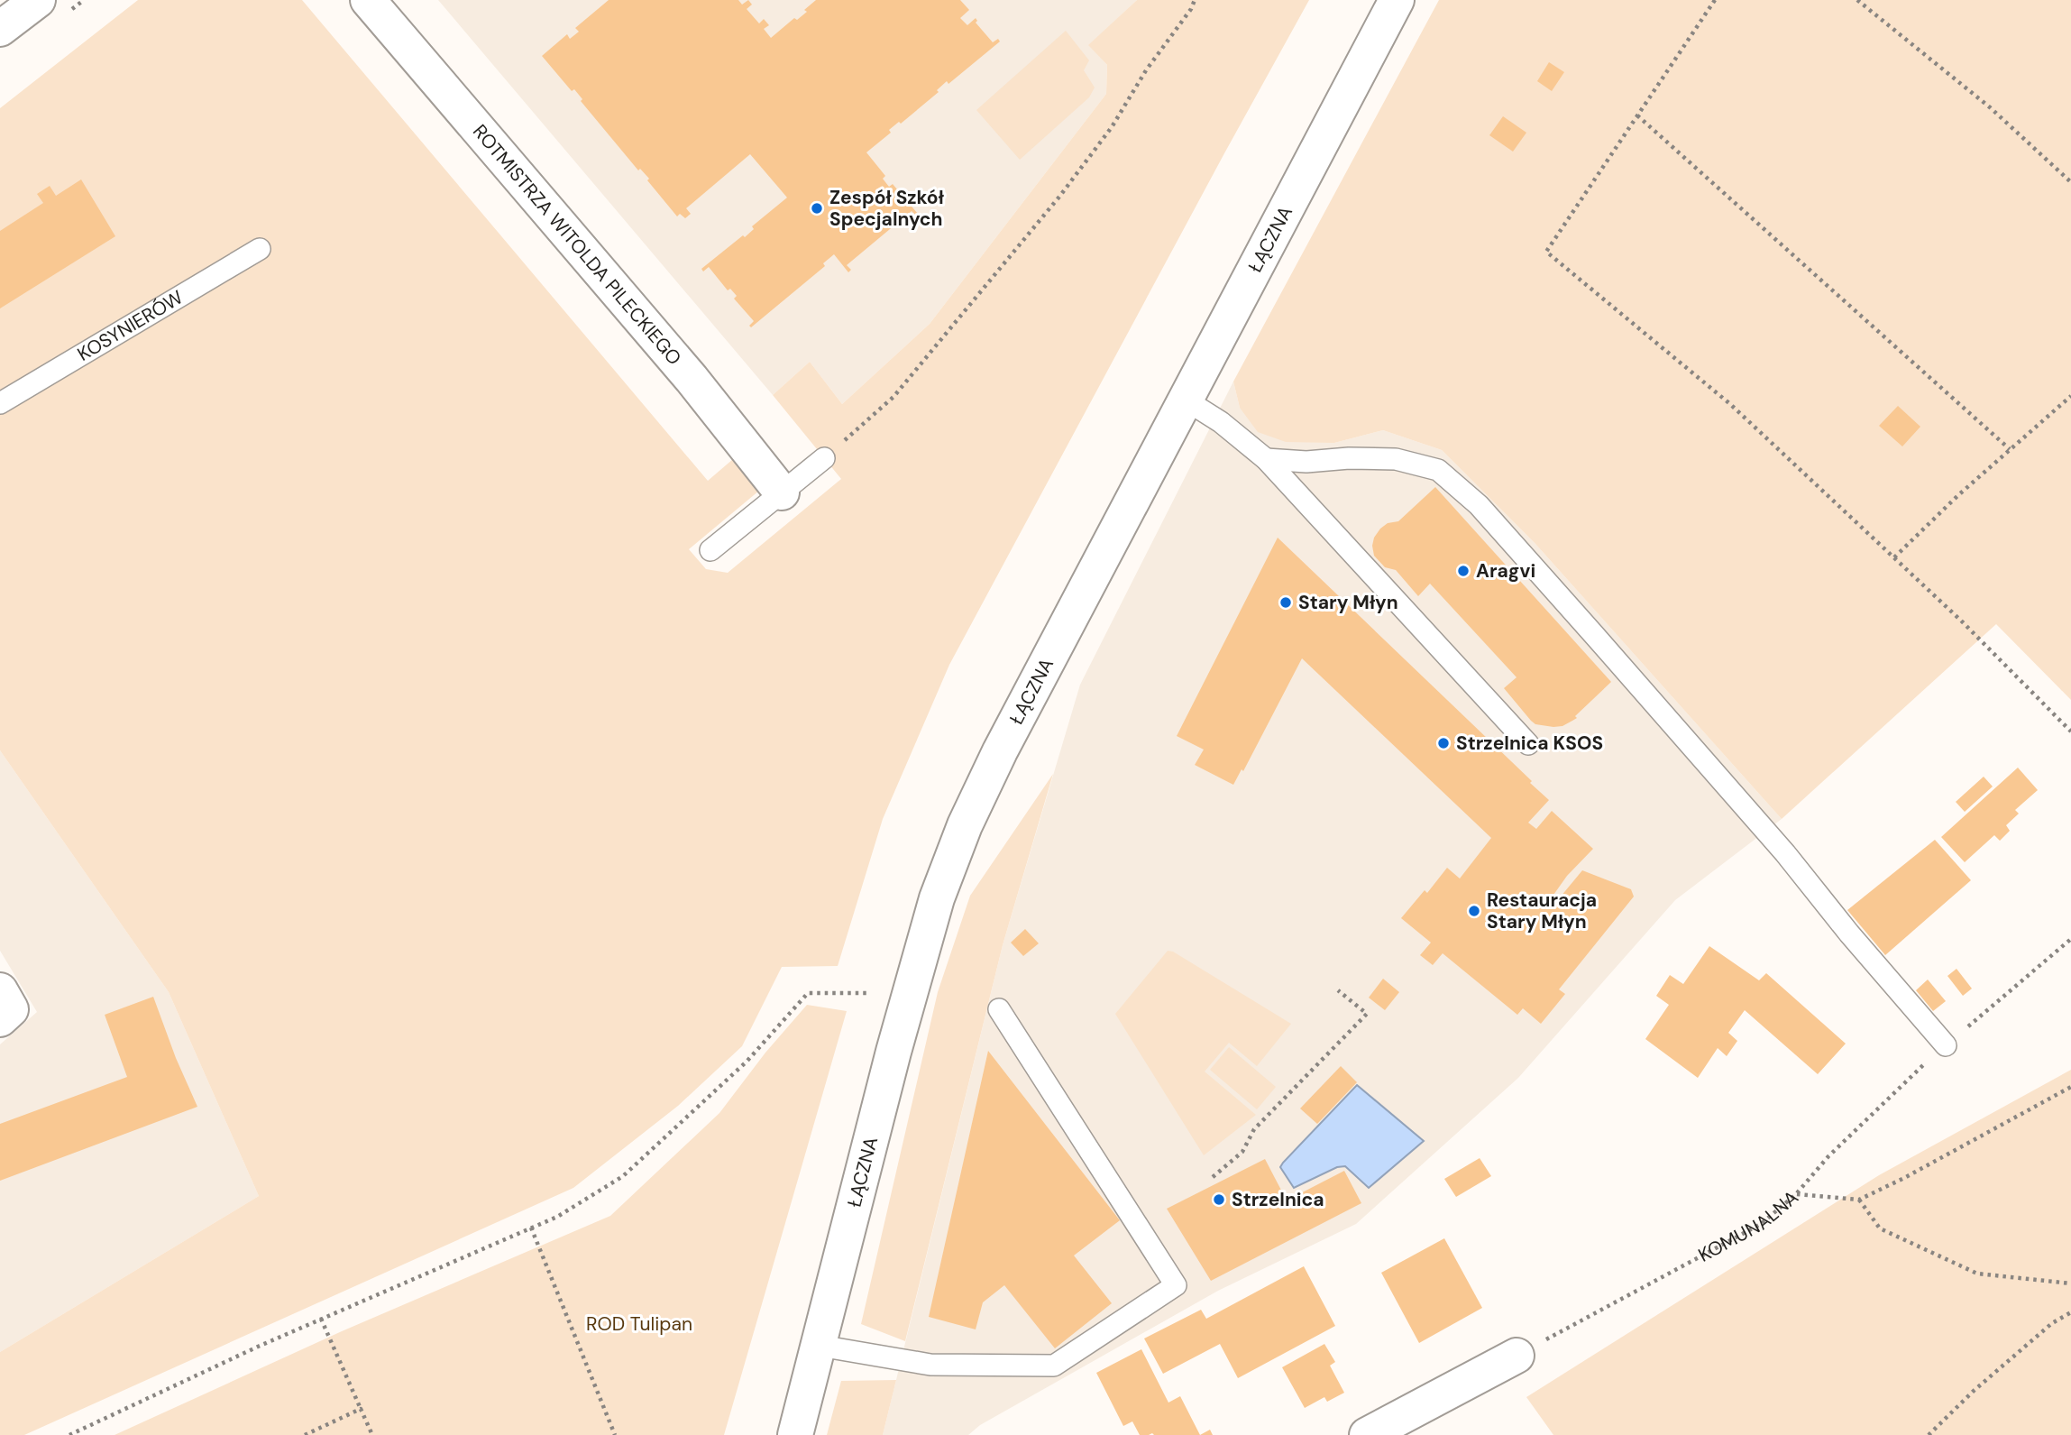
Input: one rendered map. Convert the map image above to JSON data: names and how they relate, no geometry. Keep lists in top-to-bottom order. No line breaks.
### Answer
{"streets":{"main road":["ŁĄCZNA","ROTMISTRZA WITOLDA PILECKIEGO"],"lane":["KOSYNIERÓW"],"path":["KOMUNALNA"]},"parks":["ROD Tulipan"],"places":["Zespół Szkół Specjalnych","Aragvi","Stary Młyn","Strzelnica KSOS","Restauracja Stary Młyn","Strzelnica"]}
